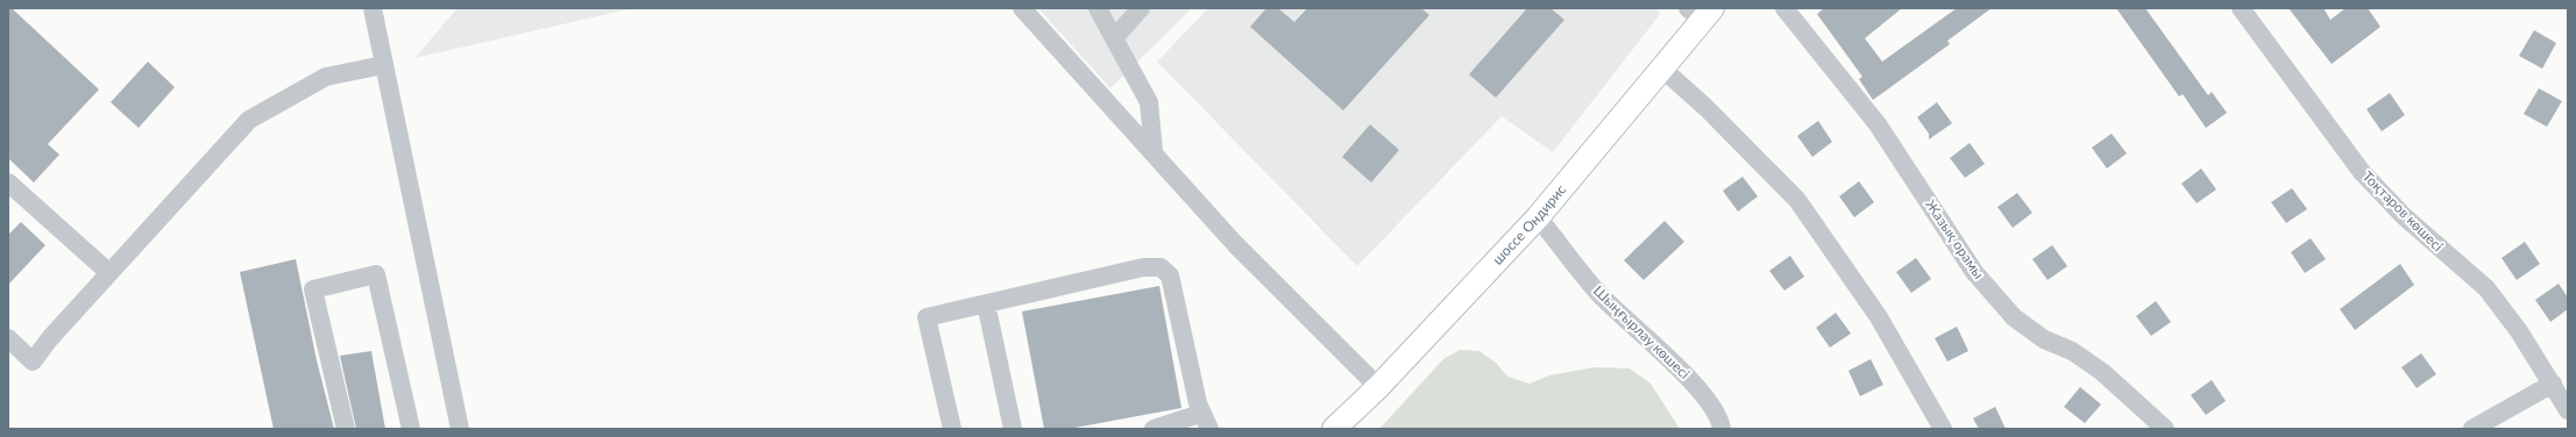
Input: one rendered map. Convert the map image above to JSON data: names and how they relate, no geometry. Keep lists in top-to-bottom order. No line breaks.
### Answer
{"streets":{"main road":["шоссе Ондирис"],"street":["Тоқтаров көшесі","Жазық орамы","Шыңғырлау көшесі"]},"crossings":[["шоссе Ондирис","Шыңғырлау көшесі"]]}
